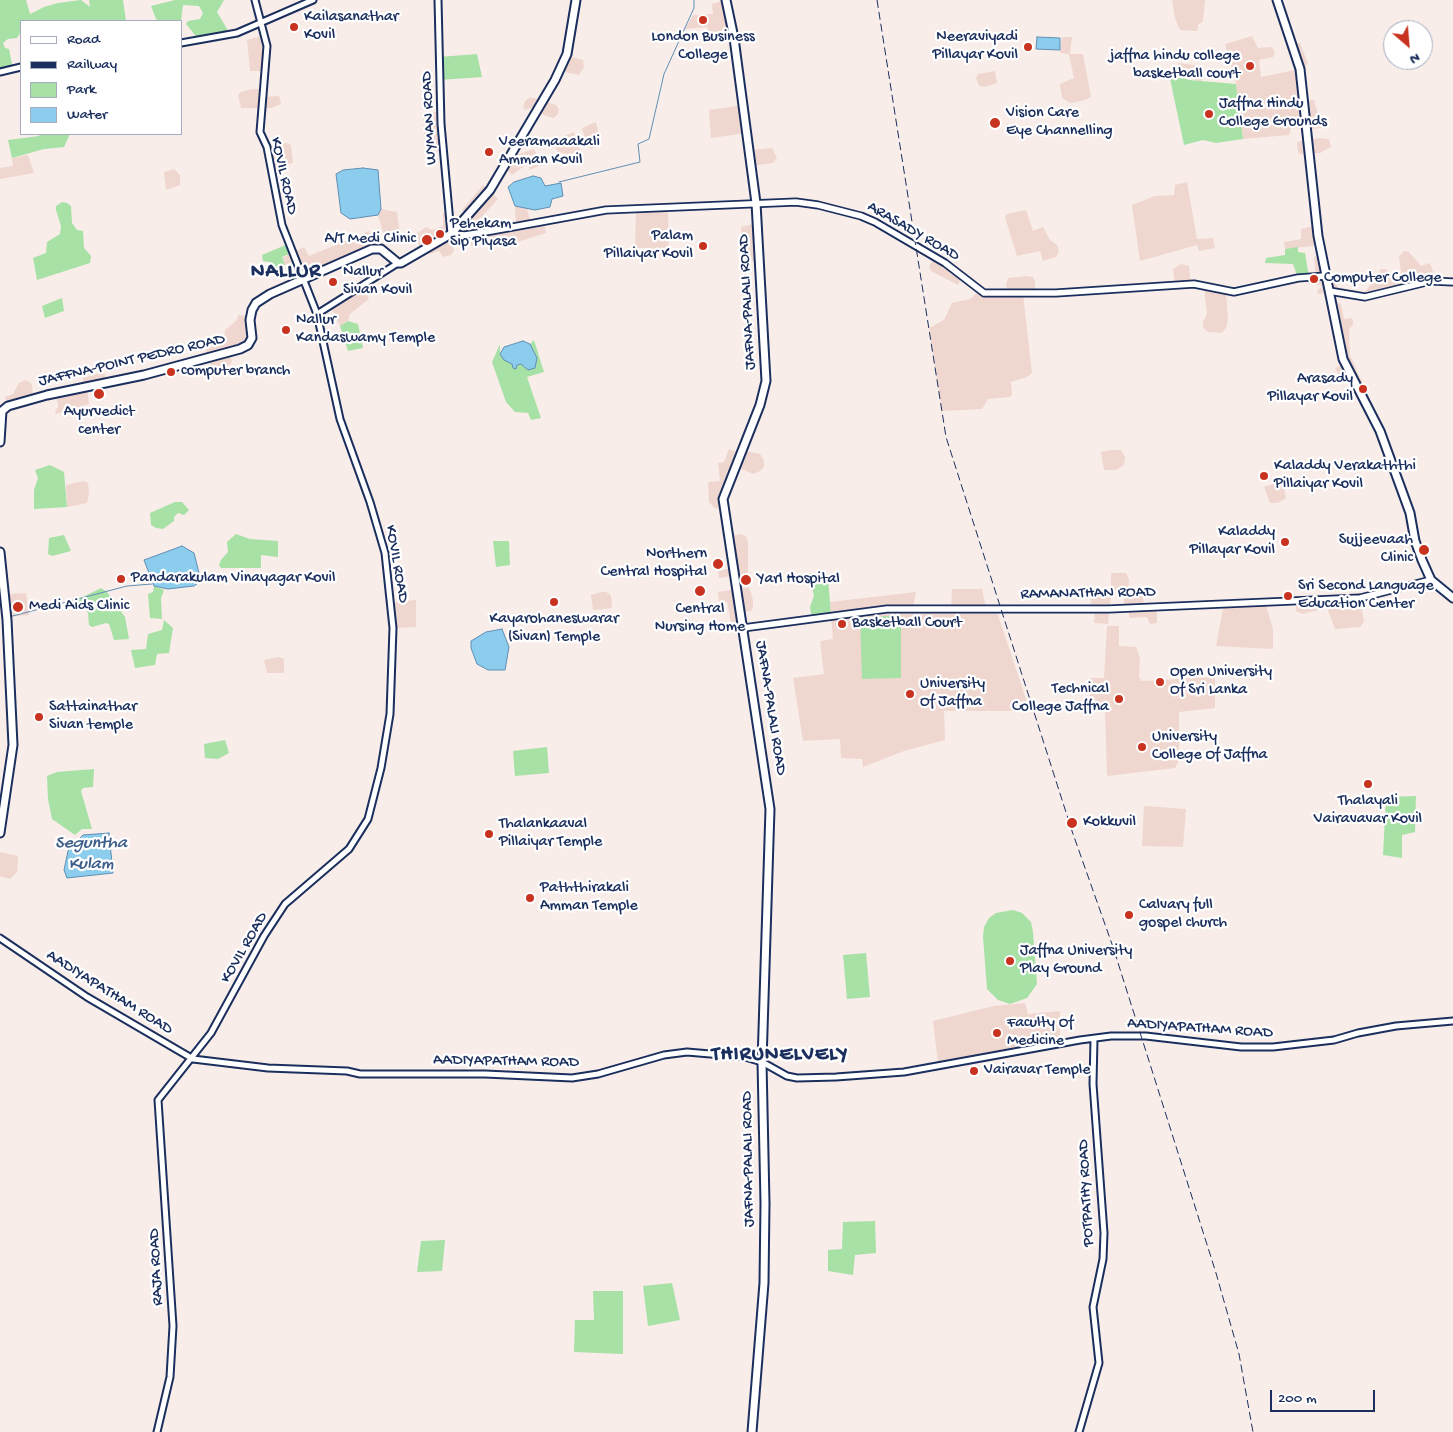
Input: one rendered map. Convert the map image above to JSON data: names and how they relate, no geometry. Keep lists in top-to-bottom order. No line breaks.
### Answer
{"streets":{"main road":["ARASADY ROAD","JAFNA-PALALI ROAD","JAFFNA-POINT PEDRO ROAD","RAMANATHAN ROAD"],"street":["WYMAN ROAD","KOVIL ROAD","AADIYAPATHAM ROAD","POTPATHY ROAD","RAJA ROAD"]},"crossings":[["WYMAN ROAD","ARASADY ROAD"],["KOVIL ROAD","JAFFNA-POINT PEDRO ROAD"],["KOVIL ROAD","AADIYAPATHAM ROAD"],["KOVIL ROAD","RAJA ROAD"],["ARASADY ROAD","JAFNA-PALALI ROAD"],["JAFNA-PALALI ROAD","RAMANATHAN ROAD"],["JAFNA-PALALI ROAD","AADIYAPATHAM ROAD"],["AADIYAPATHAM ROAD","POTPATHY ROAD"]],"districts":["NALLUR","THIRUNELVELY"],"water":["Seguntha Kulam"],"places":["London Business College","Kailasanathar Kovil","Neeraviyadi Pillayar Kovil","jaffna hindu college basketball court","Jaffna Hindu College Grounds","Vision Care Eye Channelling","Veeramaaakali Amman Kovil","Pehekam Sip Piyasa","A/T Medi Clinic","Palam Pillaiyar Kovil","Computer College","Nallur Sivan Kovil","Nallur Kandaswamy Temple","computer branch","Arasady Pillayar Kovil","Ayurvedict center","Kaladdy Verakaththi Pillaiyar Kovil","Kaladdy Pillayar Kovil","Sujjeevaah Clinic","Northern Central Hospital","Pandarakulam Vinayagar Kovil","Yarl Hospital","Central Nursing Home","Sri Second Language Education Center","Kayarohaneswarar (Sivan) Temple","Medi Aids Clinic","Basketball Court","Open University Of Sri Lanka","University Of Jaffna","Technical College Jaffna","Sattainathar Sivan temple","University College Of Jaffna","Thalayali Vairavavar Kovil","Kokkuvil","Thalankaaval Pillaiyar Temple","Paththirakali Amman Temple","Calvary full gospel church","Jaffna University Play Ground","Faculty Of Medicine","Vairavar Temple"],"legend":["Road","Railway","Park","Water"],"scale_bar":"200 m","north":"bottom right"}
